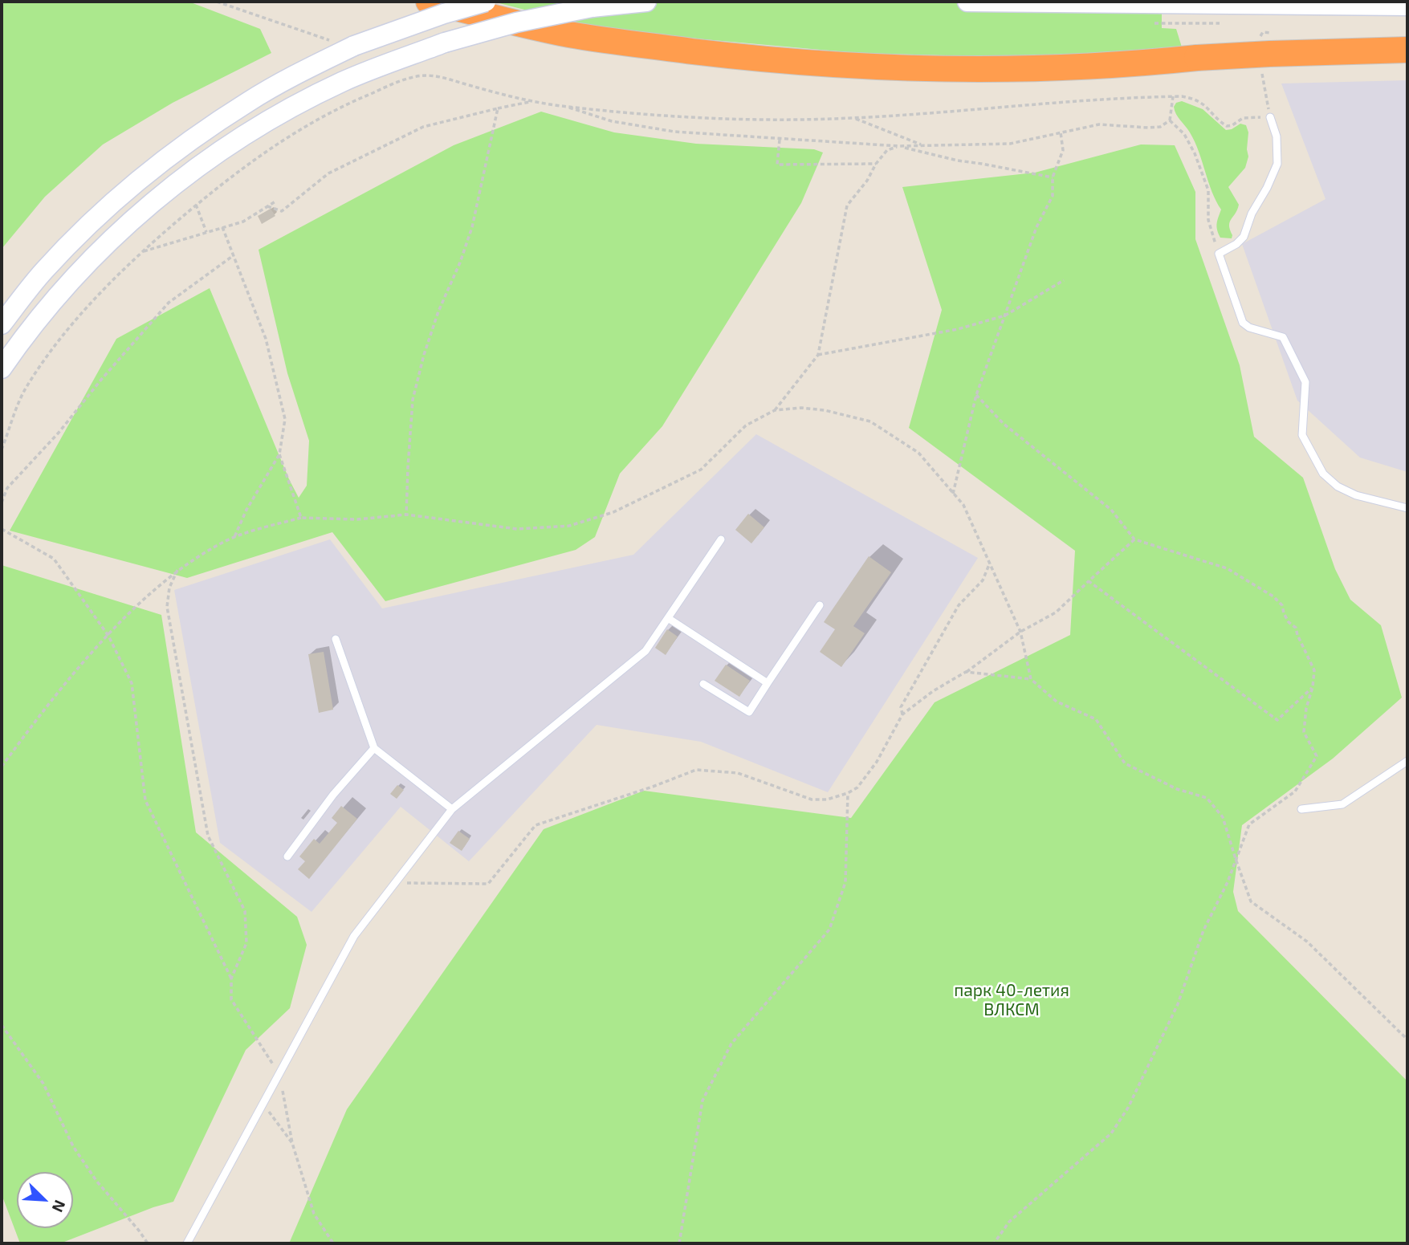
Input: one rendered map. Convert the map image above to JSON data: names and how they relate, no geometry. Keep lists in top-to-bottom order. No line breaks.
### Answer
{"parks":["парк 40-летия ВЛКСМ"],"north":"bottom right"}
